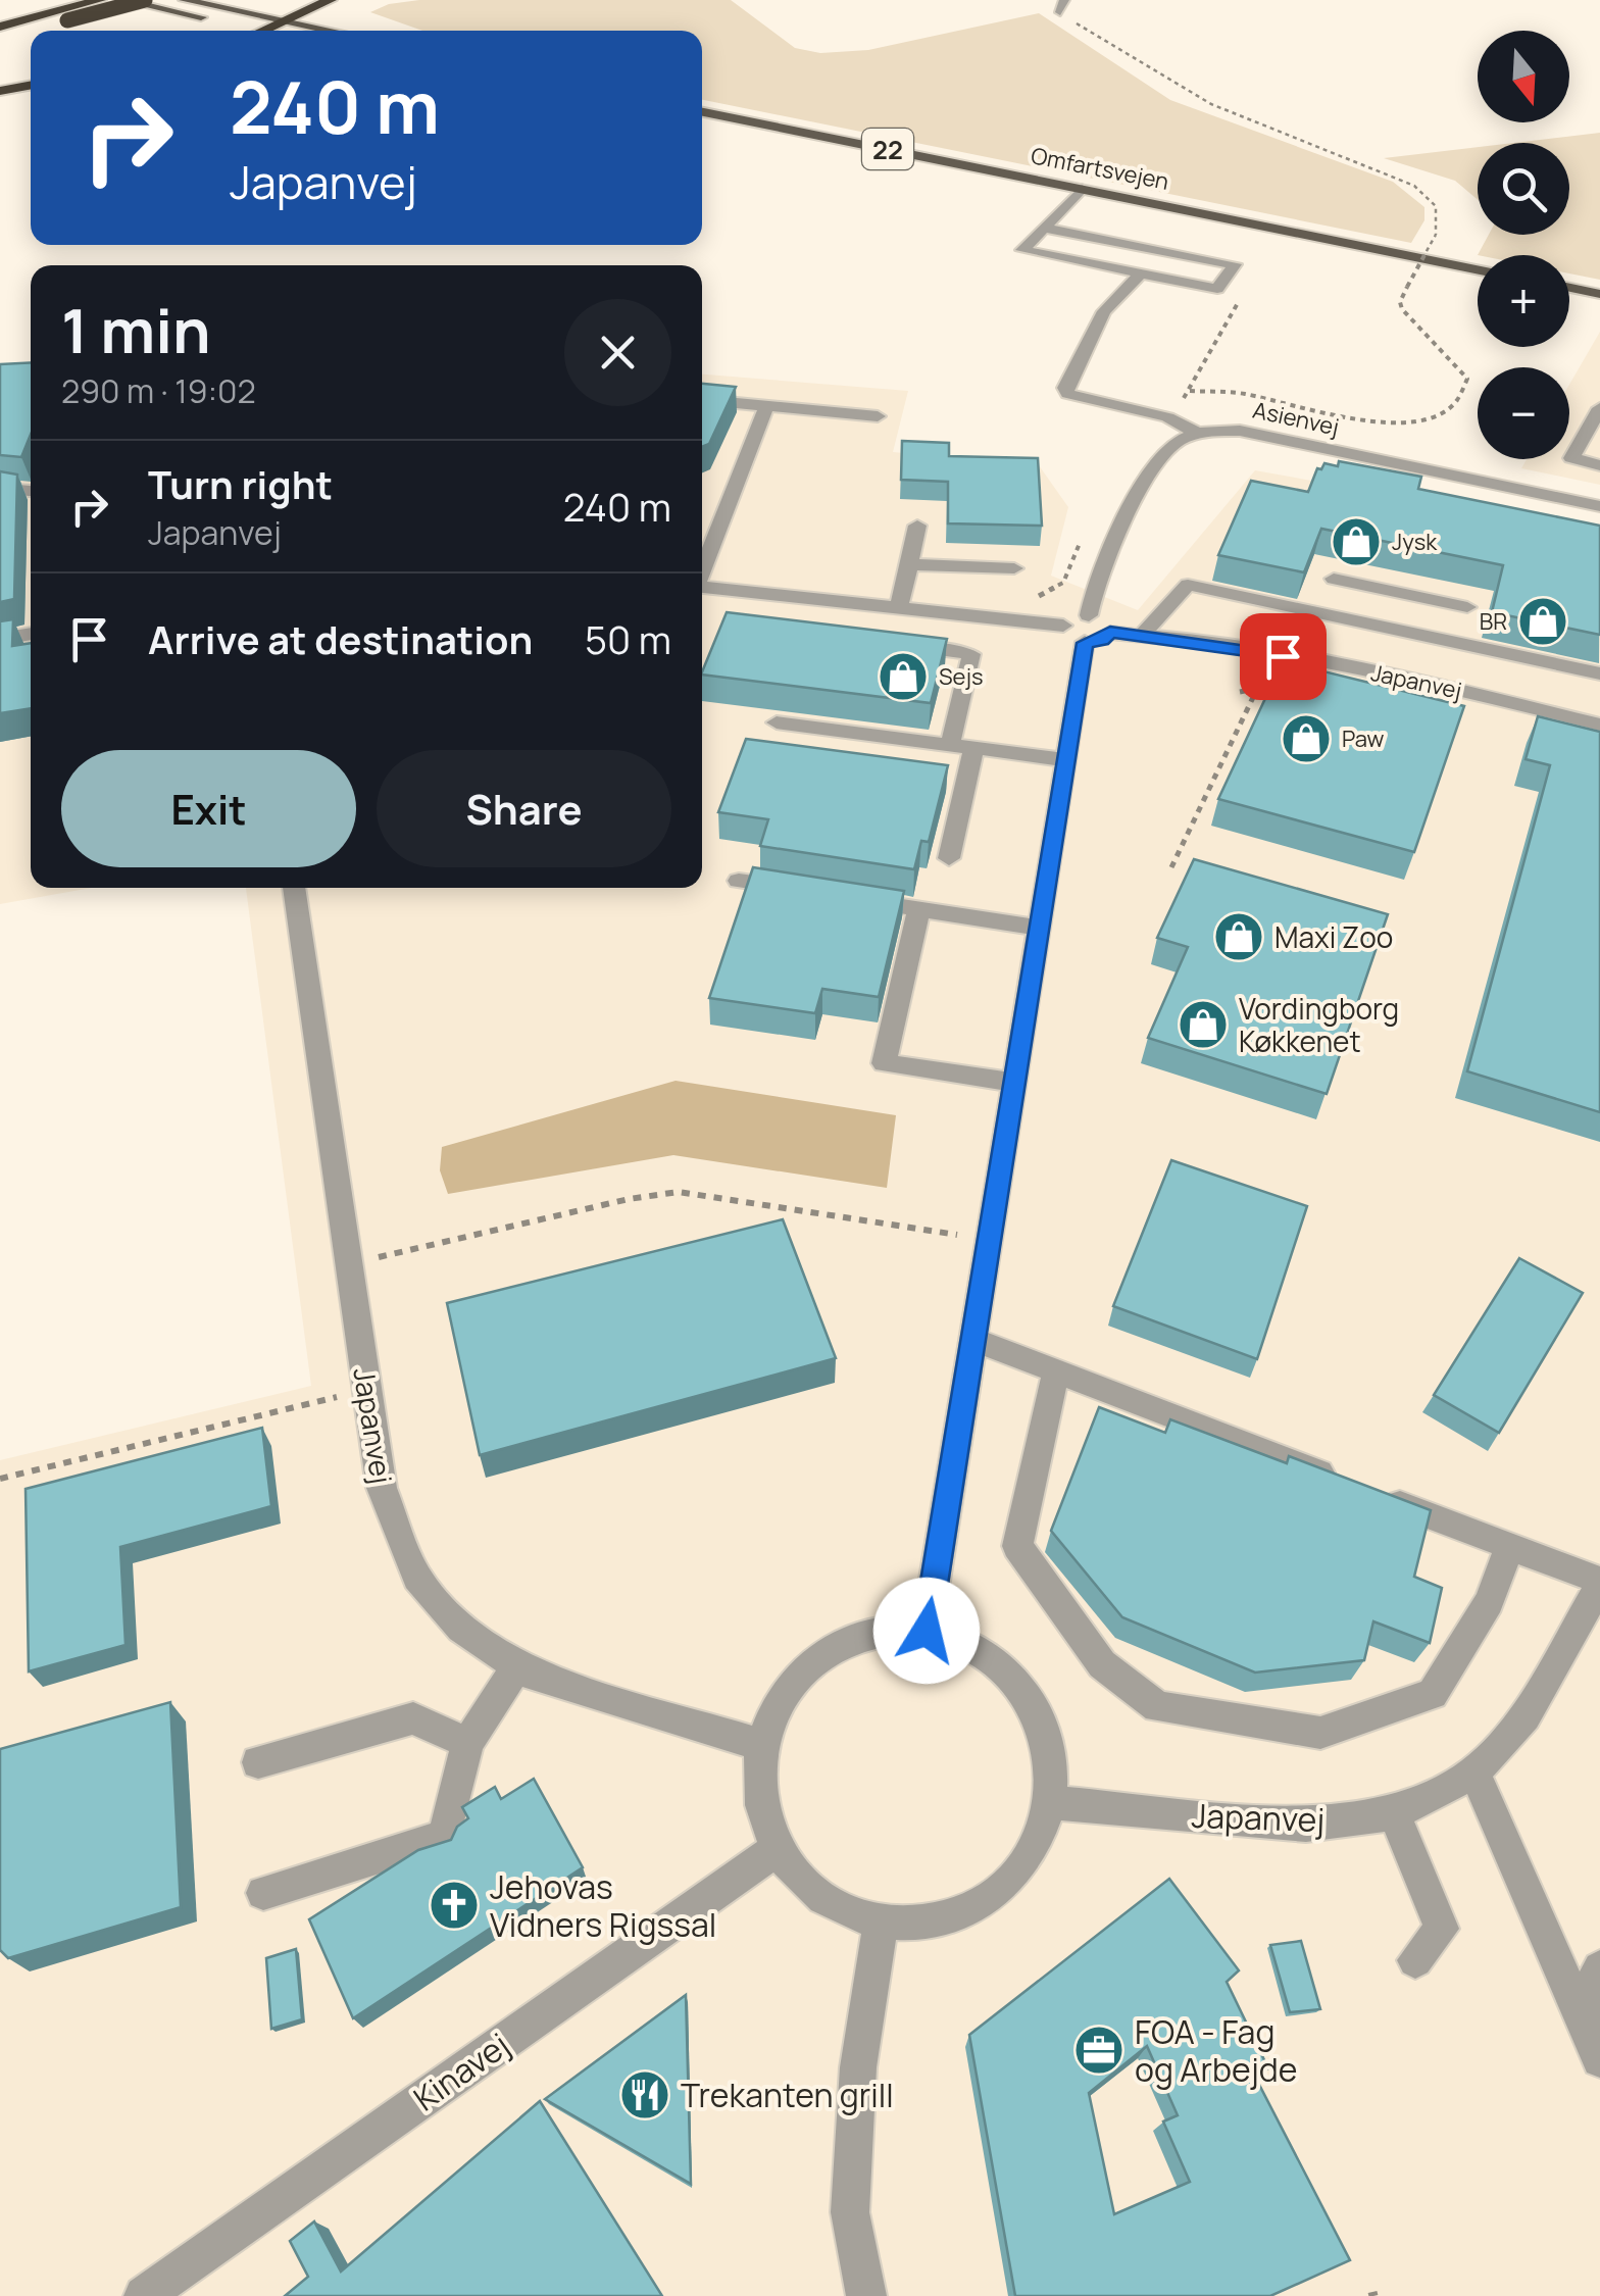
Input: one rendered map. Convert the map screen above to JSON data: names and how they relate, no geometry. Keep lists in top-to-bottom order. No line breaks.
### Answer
{"streets":{"main road":["22","Omfartsvejen"],"street":["Asienvej","Japanvej","Kinavej"]},"crossings":[["Japanvej","Kinavej"]],"places":{"shop":["Jysk","BR","Sejs","Paw","Maxi Zoo","Vordingborg Køkkenet"],"church":["Jehovas Vidners Rigssal"],"office":["FOA - Fag og Arbejde"],"restaurant":["Trekanten grill"]},"north":"bottom","page":{"map_buttons":["+","−"],"turn":["240 m","Japanvej"],"heading":["1 min","290 m · 19:02"],"list":[{"name":"Turn right","note":"Japanvej","value":"240 m"},{"name":"Arrive at destination","value":"50 m"}],"buttons":["Exit","Share"]}}
